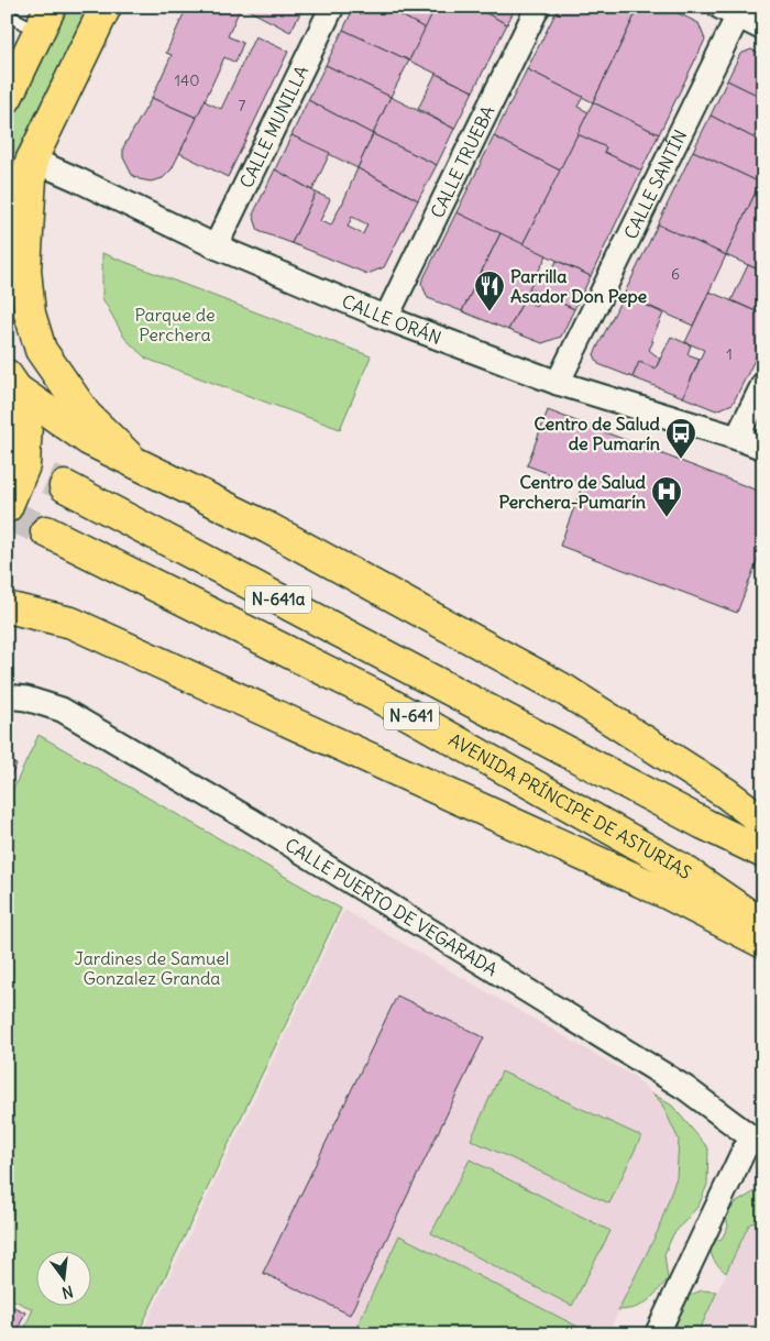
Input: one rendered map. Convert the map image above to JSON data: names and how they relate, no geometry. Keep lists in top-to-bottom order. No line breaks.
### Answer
{"streets":{"main road":["N-641a","N-641","AVENIDA PRÍNCIPE DE ASTURIAS"],"street":["CALLE MUNILLA","CALLE TRUEBA","CALLE SANTÍN","CALLE ORÁN","CALLE PUERTO DE VEGARADA"]},"crossings":[["CALLE MUNILLA","CALLE ORÁN"],["CALLE TRUEBA","CALLE ORÁN"],["CALLE SANTÍN","CALLE ORÁN"]],"parks":["Parque de Perchera","Jardines de Samuel Gonzalez Granda"],"places":{"restaurant":["Parrilla Asador Don Pepe"],"bus stop":["Centro de Salud de Pumarín"],"hospital":["Centro de Salud Perchera-Pumarín"]},"house_numbers":["140","7","6","1"],"north":"bottom"}
